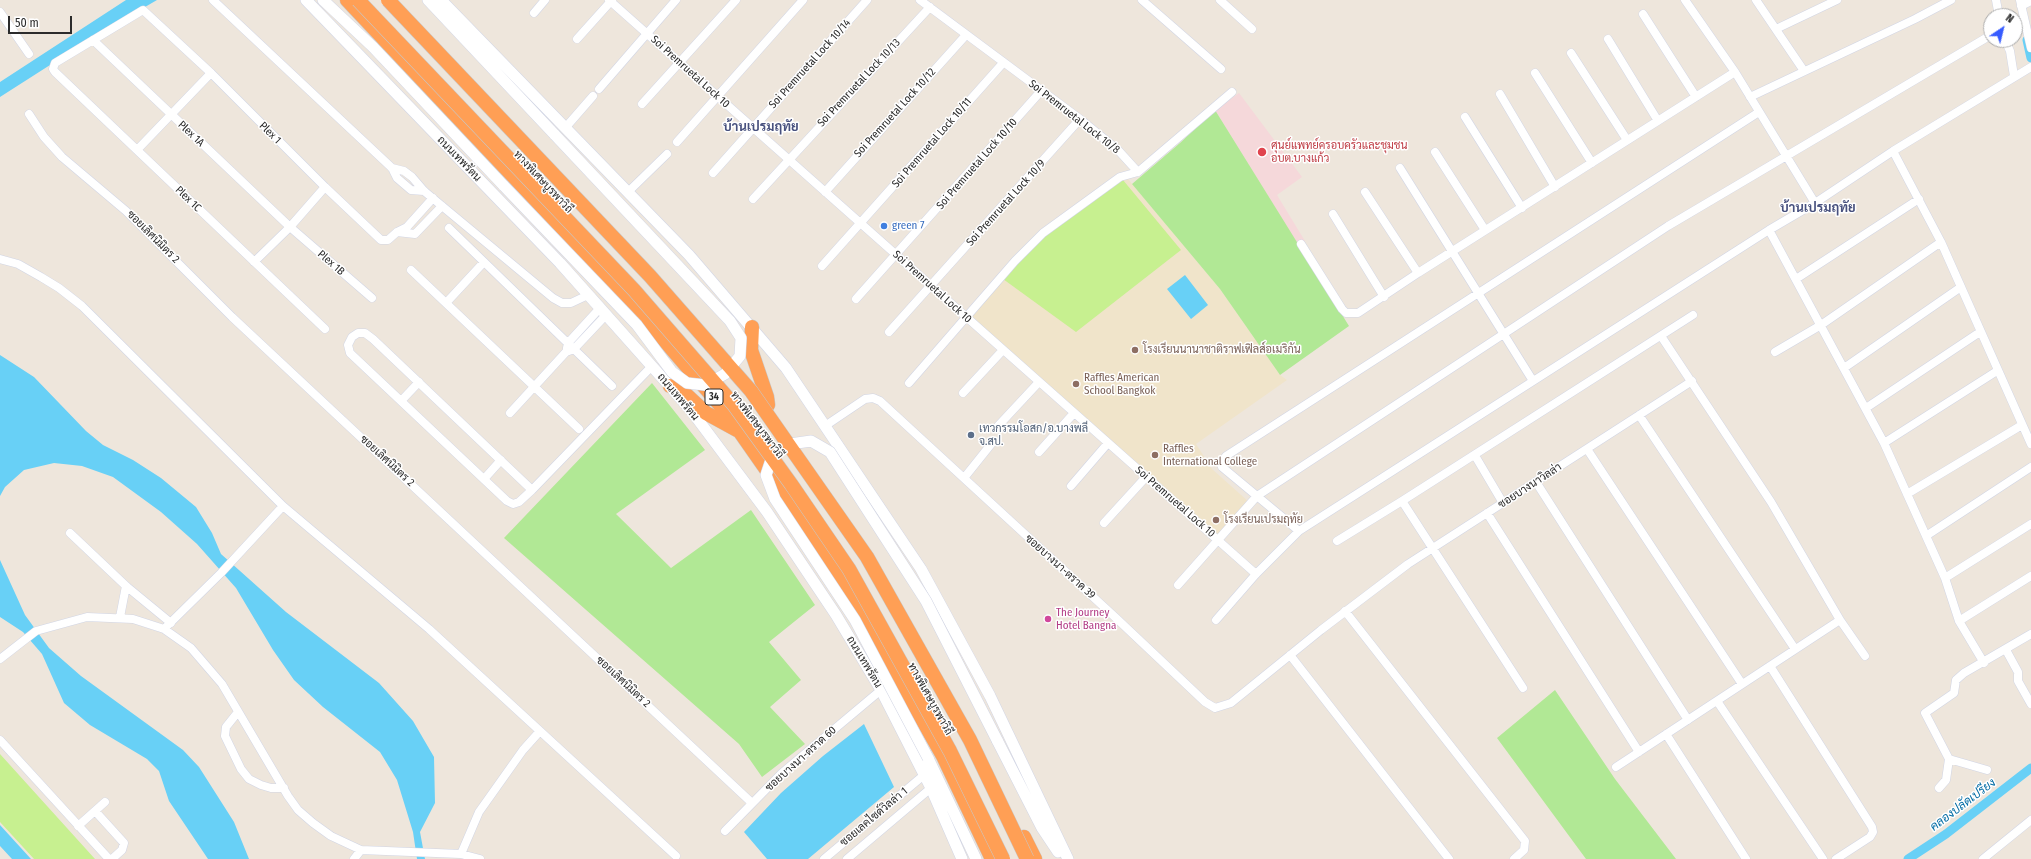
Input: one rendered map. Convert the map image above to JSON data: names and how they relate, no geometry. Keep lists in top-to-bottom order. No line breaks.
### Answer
{"streets":{"highway":["ถนนเทพรัตน","ทางพิเศษบูรพาวิถี","34"],"street":["Soi Premruetal Lock 10/14","Soi Premruetal Lock 10","Soi Premruetal Lock 10/13","Soi Premruetal Lock 10/12","Soi Premruetal Lock 10/8","Plex 1","Plex 1A","Soi Premruetal Lock 10/11","Soi Premruetal Lock 10/10","Plex 1C","Soi Premruetal Lock 10/9","ซอยเลิศนิมิตร 2","Plex 1B","ซอยบางนาวิลล่า","ซอยบางนา-ตราด 39","ซอยบางนา-ตราด 60","ซอยเลคไซด์วิลล่า 1"]},"crossings":[["Soi Premruetal Lock 10/14","Soi Premruetal Lock 10"],["Soi Premruetal Lock 10","Soi Premruetal Lock 10/13"],["Soi Premruetal Lock 10","Soi Premruetal Lock 10/12"],["Soi Premruetal Lock 10","Soi Premruetal Lock 10/11"],["Soi Premruetal Lock 10","Soi Premruetal Lock 10/10"],["Soi Premruetal Lock 10","Soi Premruetal Lock 10/9"],["Soi Premruetal Lock 10/13","Soi Premruetal Lock 10/8"],["Soi Premruetal Lock 10/12","Soi Premruetal Lock 10/8"],["Soi Premruetal Lock 10/8","Soi Premruetal Lock 10/11"],["Soi Premruetal Lock 10/8","Soi Premruetal Lock 10/10"],["Soi Premruetal Lock 10/8","Soi Premruetal Lock 10/9"],["Plex 1","Plex 1A"],["Plex 1","Plex 1C"],["Plex 1A","Plex 1C"],["Plex 1A","Plex 1B"],["ถนนเทพรัตน","ซอยบางนา-ตราด 60"],["ถนนเทพรัตน","ซอยเลคไซด์วิลล่า 1"],["ซอยเลิศนิมิตร 2","ซอยบางนา-ตราด 60"],["ซอยบางนาวิลล่า","ซอยบางนา-ตราด 39"]],"districts":["บ้านเปรมฤทัย","บ้านเปรมฤทัย"],"water":["คลองปลัดเปรียง"],"places":["ศุนย์แพทย์ครอบครัวและชุมชน อบต.บางแก้ว","green 7","โรงเรียนนานาชาติราฟเฟิลส์อเมริกัน","Raffles American School Bangkok","เทวกรรมโอสก/อ.บางพลี จ.สป.","Raffles International College","โรงเรียนเปรมฤทัย","The Journey Hotel Bangna"],"scale_bar":"50 m","north":"top right"}
